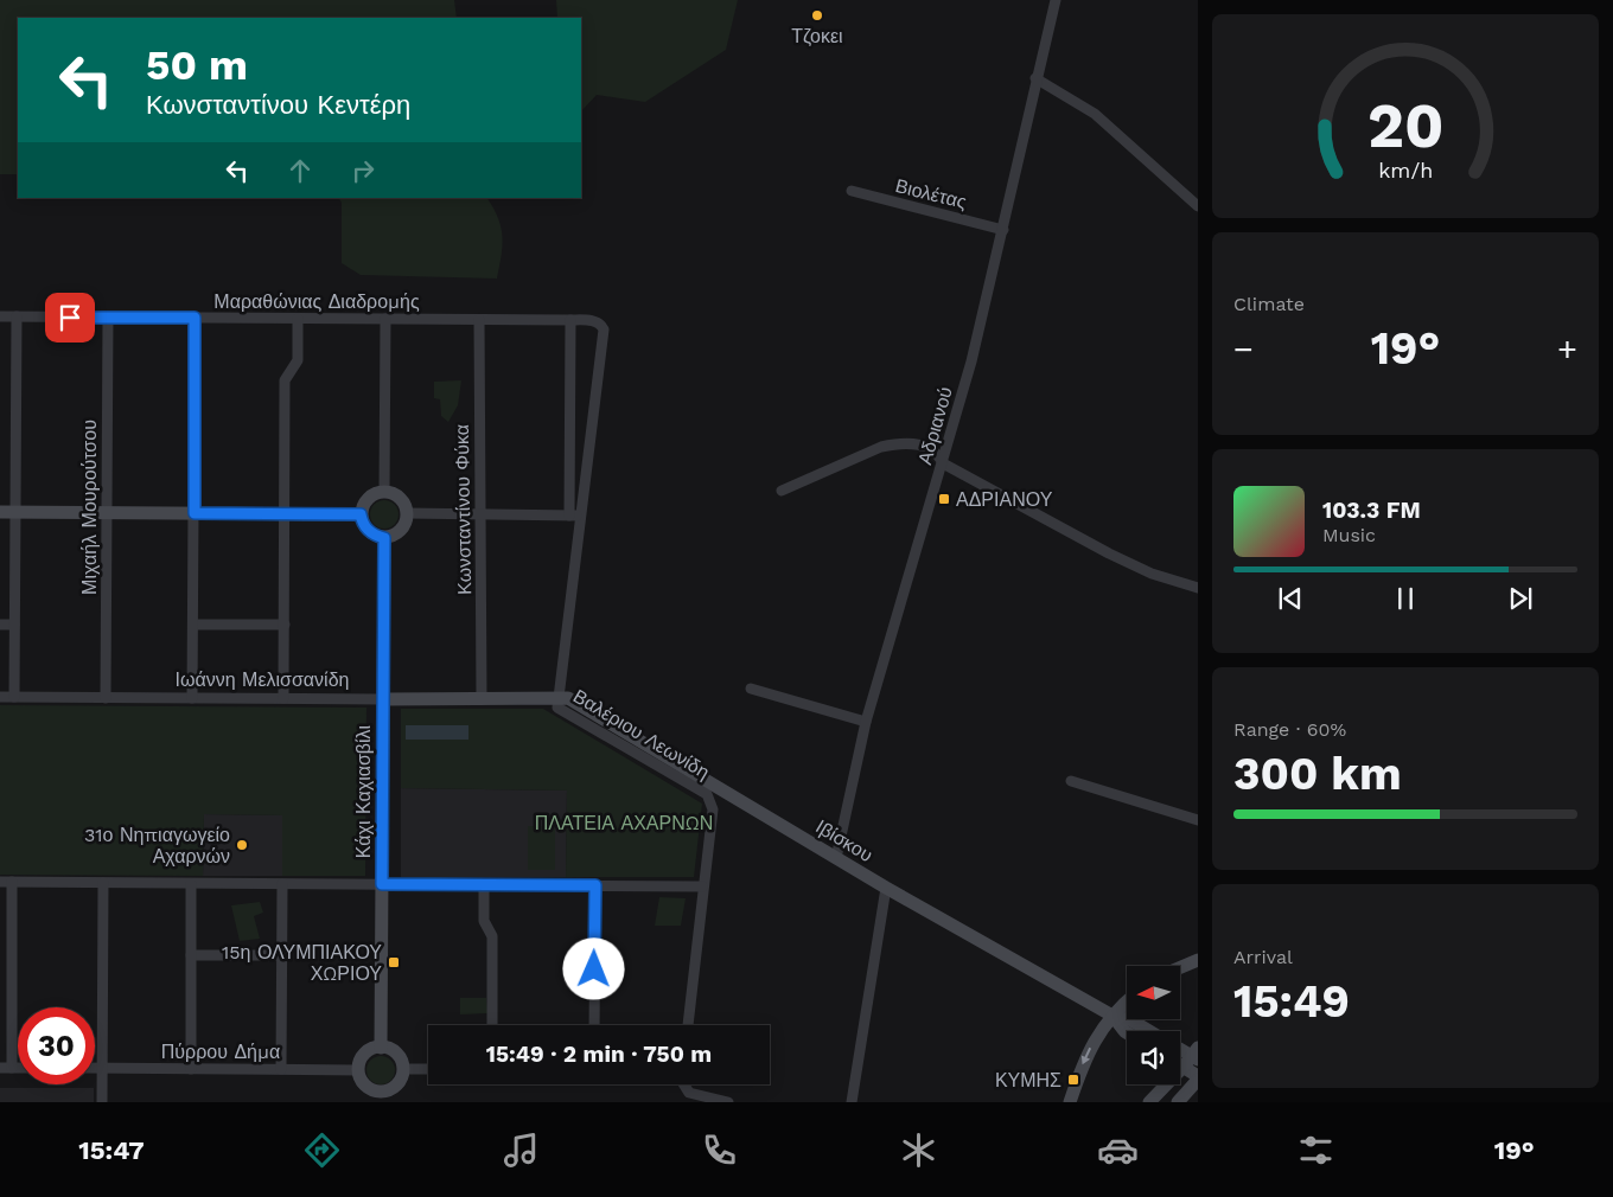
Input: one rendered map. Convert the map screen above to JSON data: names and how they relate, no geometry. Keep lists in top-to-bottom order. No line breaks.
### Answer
{"streets":{"street":["Βιολέτας","Μαραθώνιας Διαδρομής","Αδριανού","Μιχαήλ Μουρούτσου","Κωνσταντίνου Φύκα","Ιωάννη Μελισσανίδη","Βαλέριου Λεωνίδη","Κάχι Καχιασβίλι","Ιβίσκου","Πύρρου Δήμα"]},"crossings":[["Βιολέτας","Αδριανού"],["Μαραθώνιας Διαδρομής","Μιχαήλ Μουρούτσου"],["Μαραθώνιας Διαδρομής","Κωνσταντίνου Φύκα"],["Μαραθώνιας Διαδρομής","Βαλέριου Λεωνίδη"],["Αδριανού","Ιβίσκου"],["Μιχαήλ Μουρούτσου","Ιωάννη Μελισσανίδη"],["Κωνσταντίνου Φύκα","Ιωάννη Μελισσανίδη"],["Ιωάννη Μελισσανίδη","Βαλέριου Λεωνίδη"],["Ιωάννη Μελισσανίδη","Κάχι Καχιασβίλι"],["Ιωάννη Μελισσανίδη","Ιβίσκου"],["Βαλέριου Λεωνίδη","Ιβίσκου"],["Κάχι Καχιασβίλι","Πύρρου Δήμα"]],"parks":["ΠΛΑΤΕΙΑ ΑΧΑΡΝΩΝ"],"places":{"other":["Τζοκει","31ο Νηπιαγωγείο Αχαρνών"],"transit":["ΑΔΡΙΑΝΟΥ","15η ΟΛΥΜΠΙΑΚΟΥ ΧΩΡΙΟΥ","ΚΥΜΗΣ"]},"north":"left","page":{"turn":["50 m","Κωνσταντίνου Κεντέρη"],"tile":["Climate",["Range · 60%","300 km"],["Arrival","15:49"]],"heat":["−","19°","+"],"song":["103.3 FM","Music"],"limit":"30","trip":"15:49 · 2 min · 750 m","tabs":["15:47","19°"],"gauge":["20","km/h"]}}
